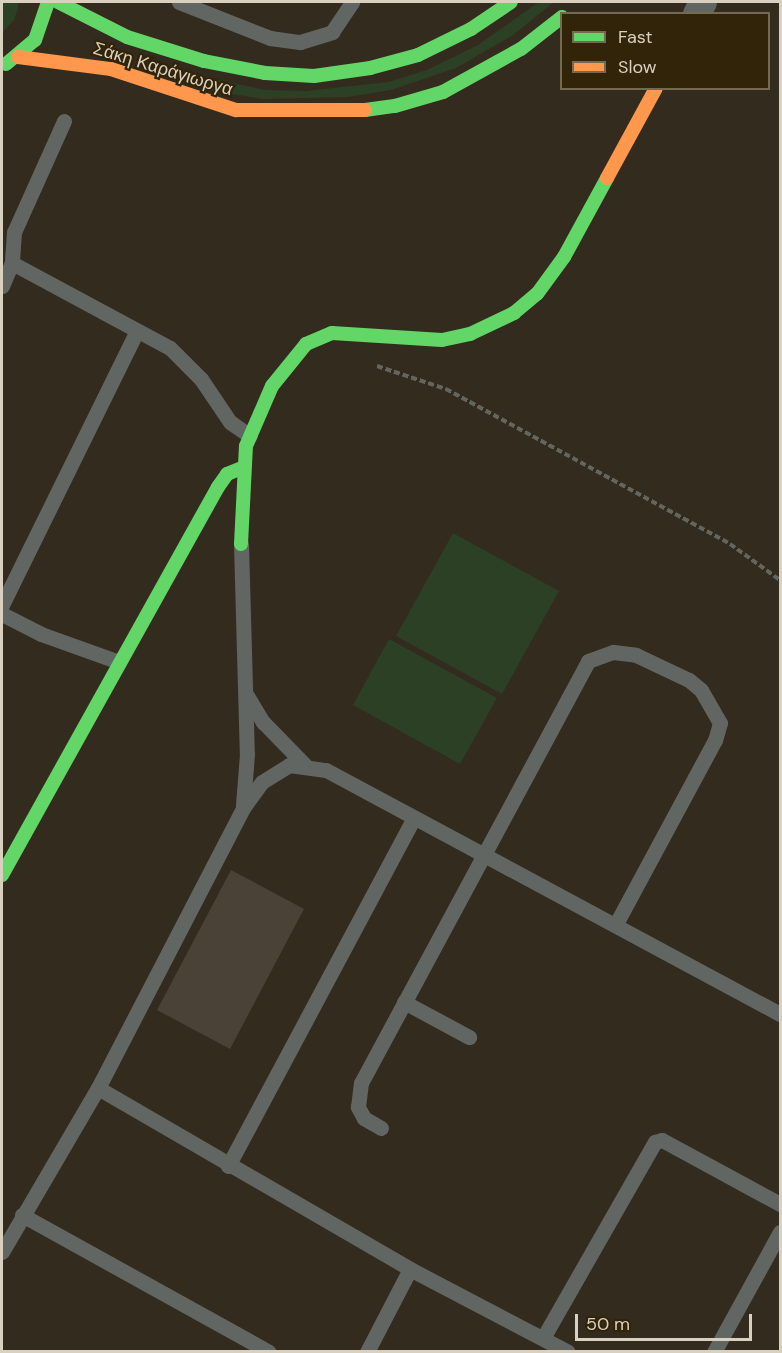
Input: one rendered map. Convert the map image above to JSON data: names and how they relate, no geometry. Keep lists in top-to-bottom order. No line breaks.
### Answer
{"streets":{"street":["Σάκη Καράγιωργα"]},"legend":["Fast","Slow"],"scale_bar":"50 m"}
